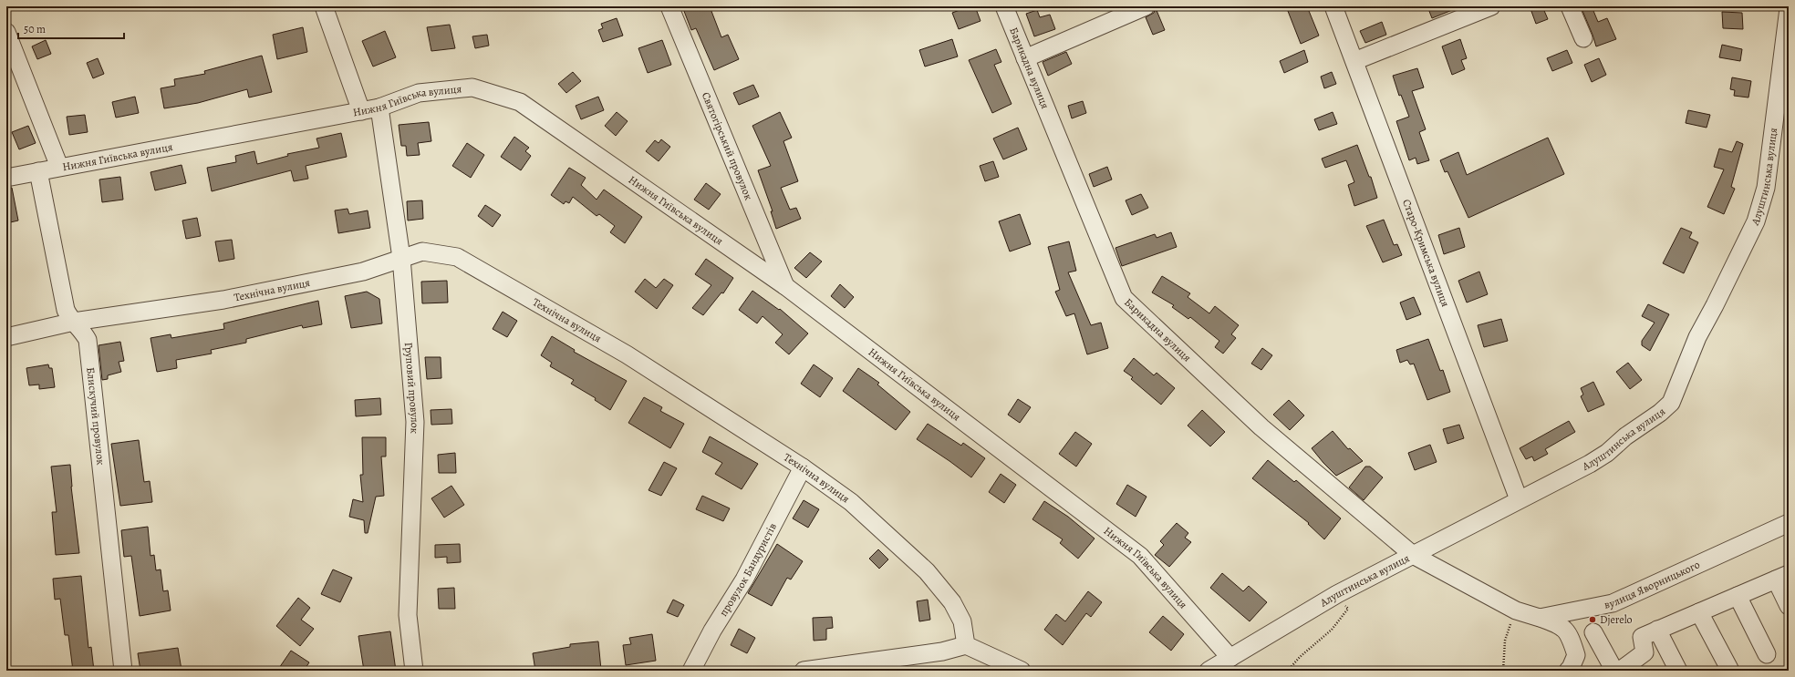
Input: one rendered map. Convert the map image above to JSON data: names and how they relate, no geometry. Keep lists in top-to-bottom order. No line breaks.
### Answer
{"streets":{"street":["Барикадна вулиця","Нижня Гиївська вулиця","Святогірський провулок","Алуштинська вулиця","Старо-Кримська вулиця","Технічна вулиця","Груповий провулок","Блискучий провулок","провулок Бандуристів","вулиця Яворницького"]},"crossings":[["Барикадна вулиця","Алуштинська вулиця"],["Барикадна вулиця","вулиця Яворницького"],["Нижня Гиївська вулиця","Святогірський провулок"],["Нижня Гиївська вулиця","Алуштинська вулиця"],["Нижня Гиївська вулиця","Груповий провулок"],["Нижня Гиївська вулиця","Блискучий провулок"],["Алуштинська вулиця","Старо-Кримська вулиця"],["Алуштинська вулиця","вулиця Яворницького"],["Технічна вулиця","Груповий провулок"],["Технічна вулиця","Блискучий провулок"],["Технічна вулиця","провулок Бандуристів"]],"places":["Djerelo"],"scale_bar":"50 m"}
